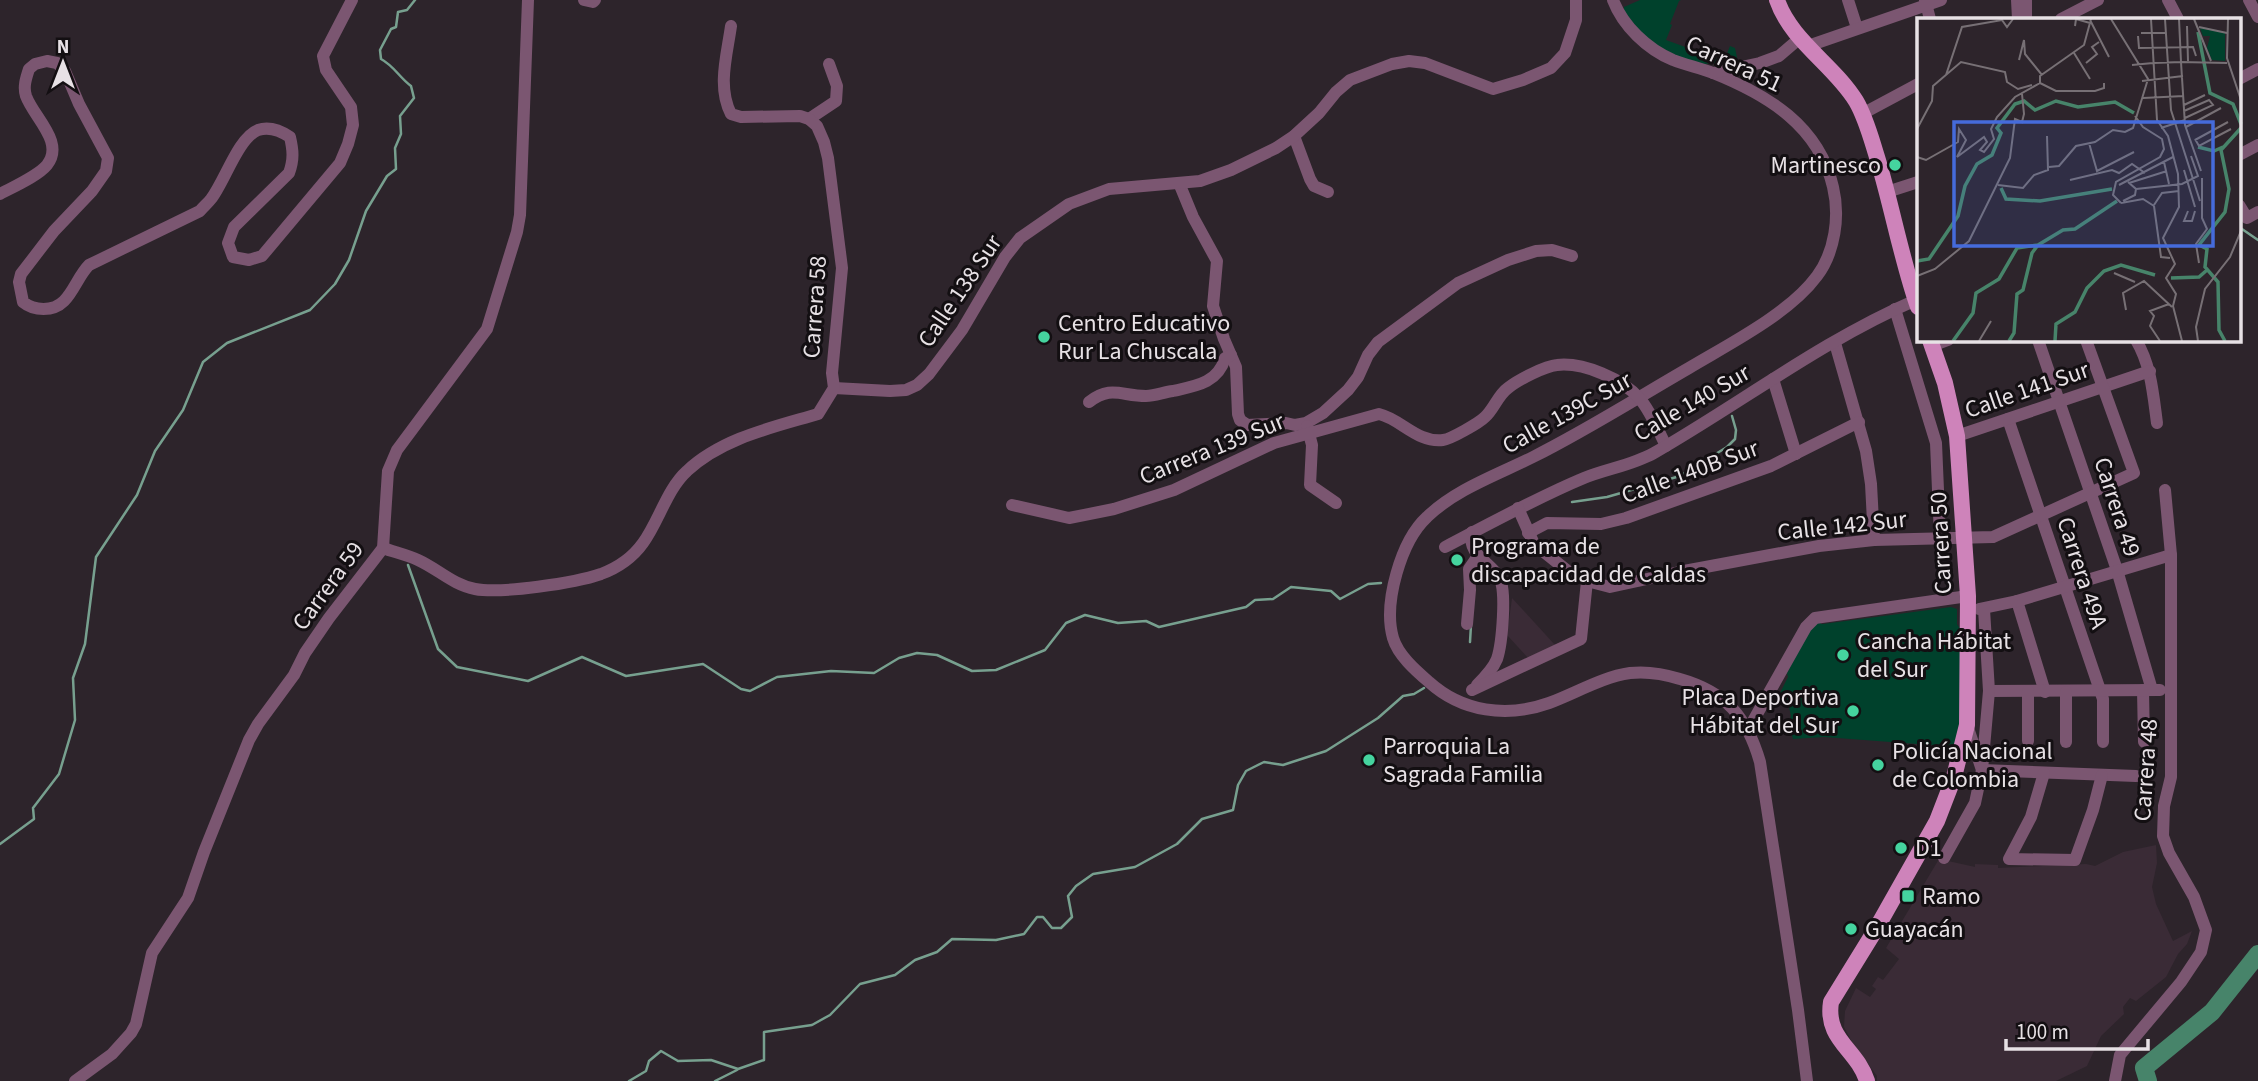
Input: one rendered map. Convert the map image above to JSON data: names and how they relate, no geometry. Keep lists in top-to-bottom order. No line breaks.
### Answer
{"streets":{"main road":["Carrera 50"],"street":["Carrera 51","Calle 138 Sur","Carrera 58","Calle 141 Sur","Calle 140 Sur","Calle 139C Sur","Carrera 139 Sur","Calle 140B Sur","Carrera 49","Calle 142 Sur","Carrera 49A","Carrera 59","Carrera 48"]},"crossings":[["Carrera 51","Calle 139C Sur"],["Calle 138 Sur","Carrera 58"],["Carrera 58","Carrera 59"],["Calle 141 Sur","Carrera 49"],["Calle 141 Sur","Calle 142 Sur"],["Calle 141 Sur","Carrera 50"],["Calle 141 Sur","Carrera 49A"],["Calle 140 Sur","Carrera 50"],["Calle 139C Sur","Carrera 139 Sur"],["Carrera 49","Calle 142 Sur"],["Calle 142 Sur","Carrera 50"],["Calle 142 Sur","Carrera 49A"]],"places":{"other":["Martinesco","Centro Educativo Rur La Chuscala","Programa de discapacidad de Caldas","Cancha Hábitat del Sur","Placa Deportiva Hábitat del Sur","Parroquia La Sagrada Familia","Policía Nacional de Colombia","D1","Guayacán"],"transit":["Ramo"]},"scale_bar":"100 m","north":"top"}
